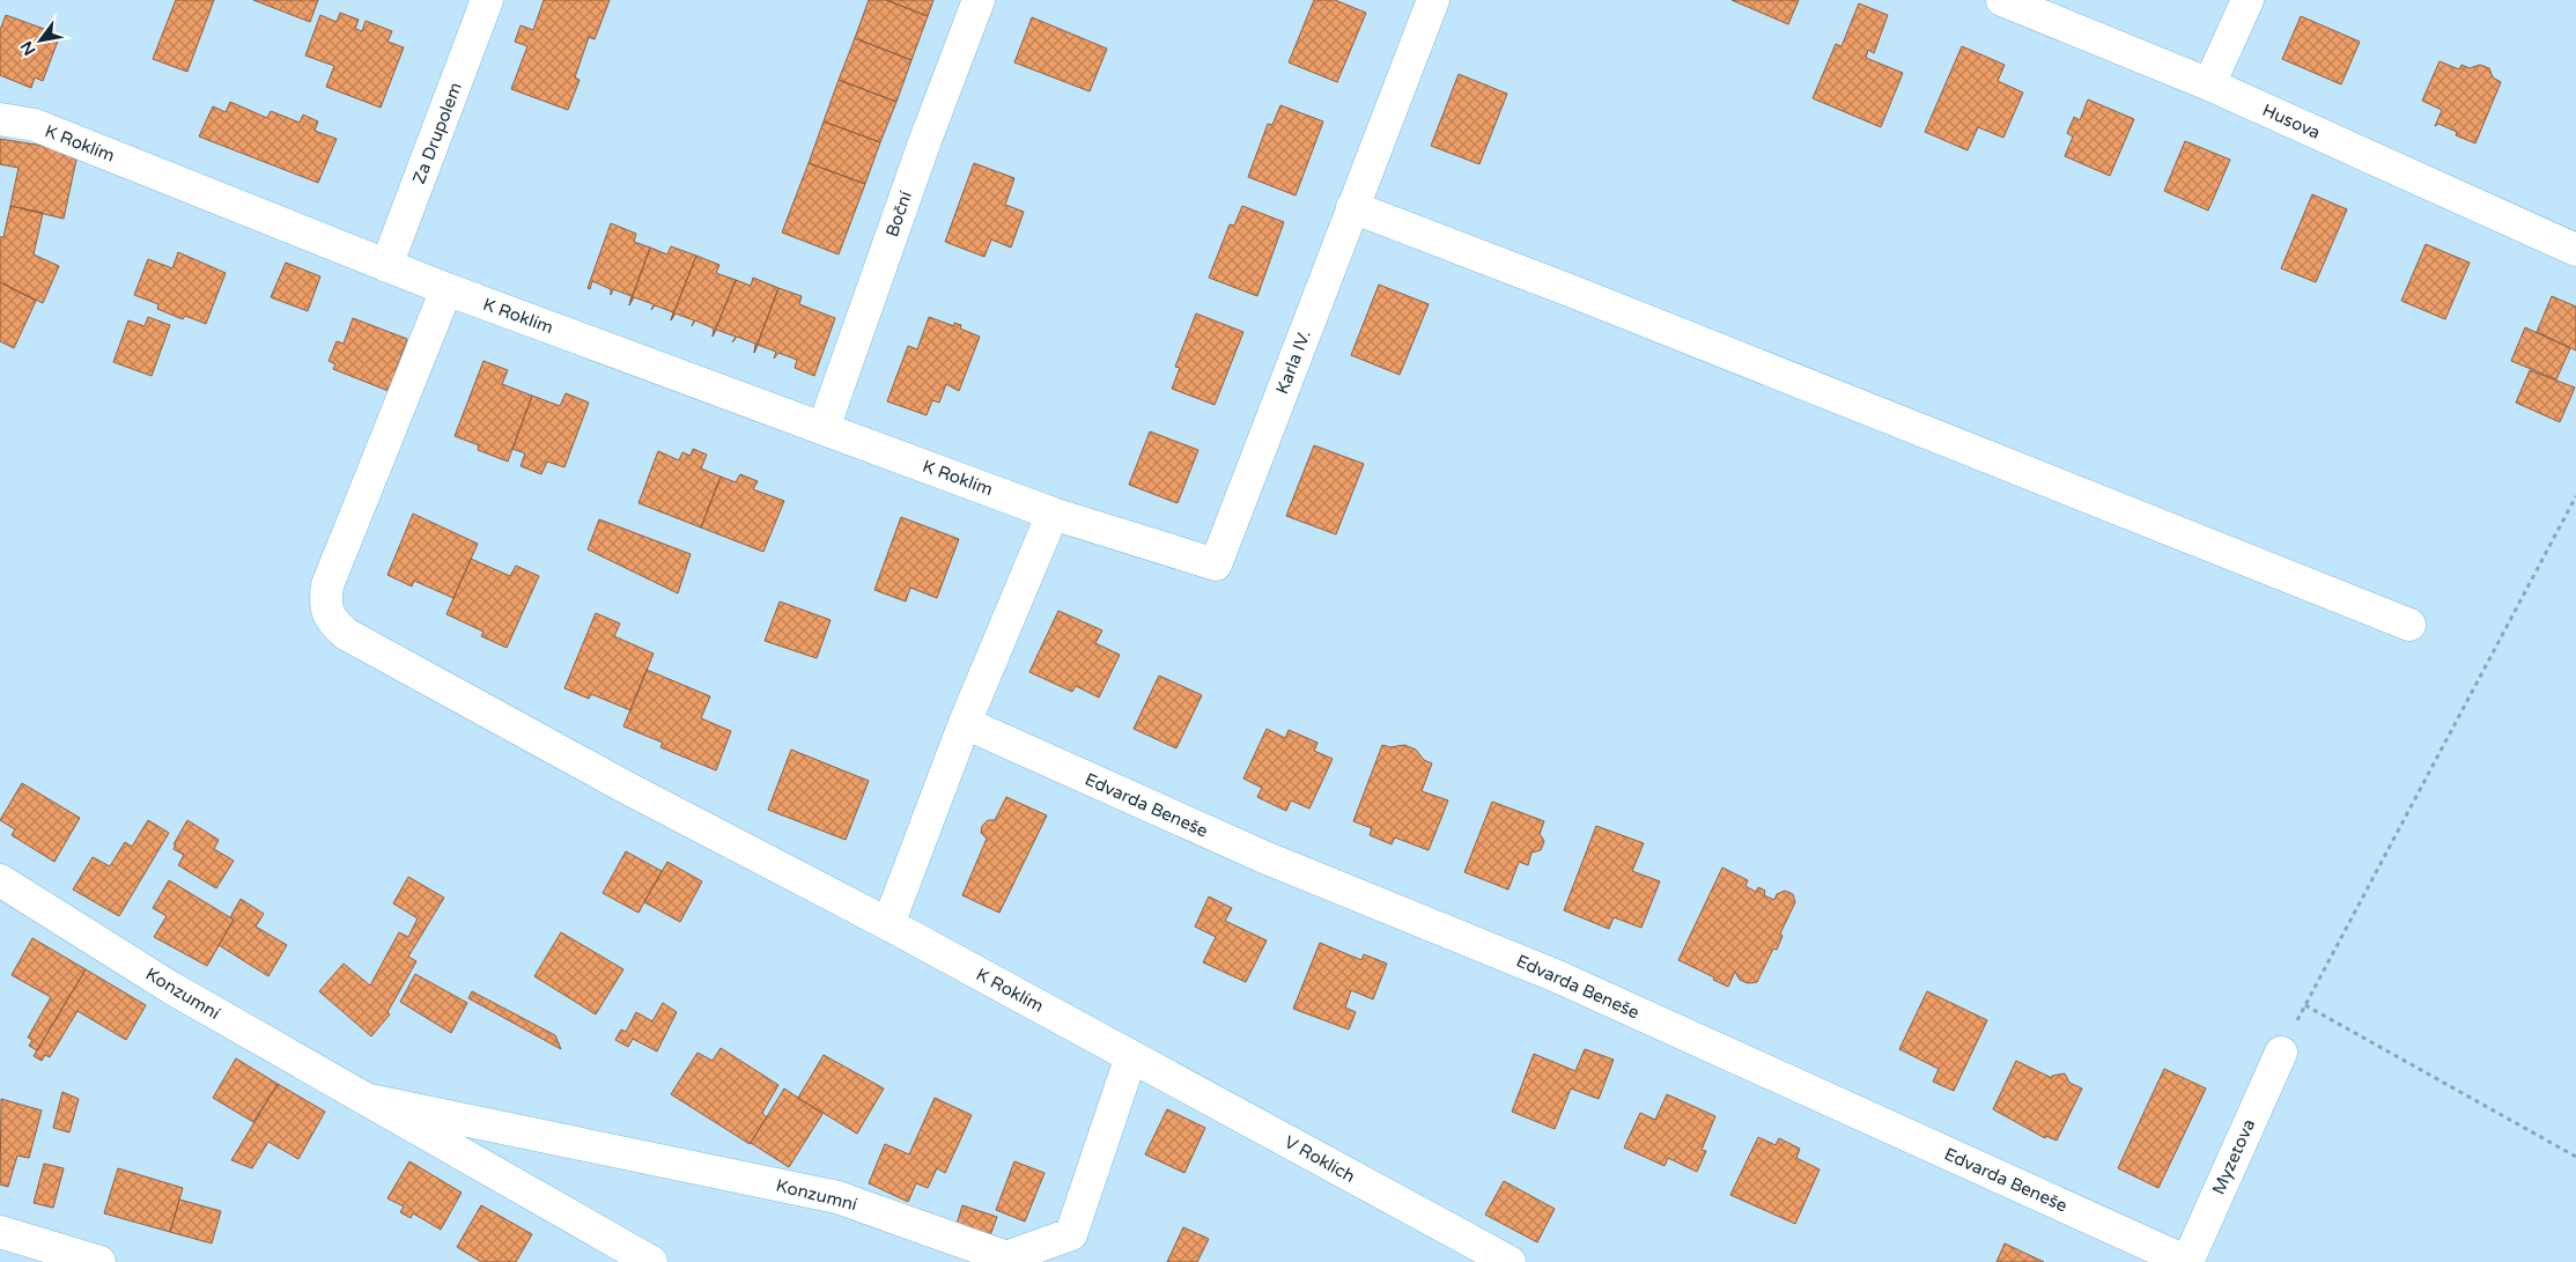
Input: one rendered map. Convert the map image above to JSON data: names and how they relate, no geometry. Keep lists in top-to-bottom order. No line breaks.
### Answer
{"streets":{"street":["Husova","Za Drupolem","K Roklím","Boční","Karla IV.","Edvarda Beneše","Konzumní","Myzetova","V Roklích"]},"crossings":[["Za Drupolem","K Roklím"],["K Roklím","Boční"],["K Roklím","Karla IV."],["K Roklím","Konzumní"],["K Roklím","V Roklích"],["Edvarda Beneše","Myzetova"],["Konzumní","V Roklích"]],"north":"bottom left"}
